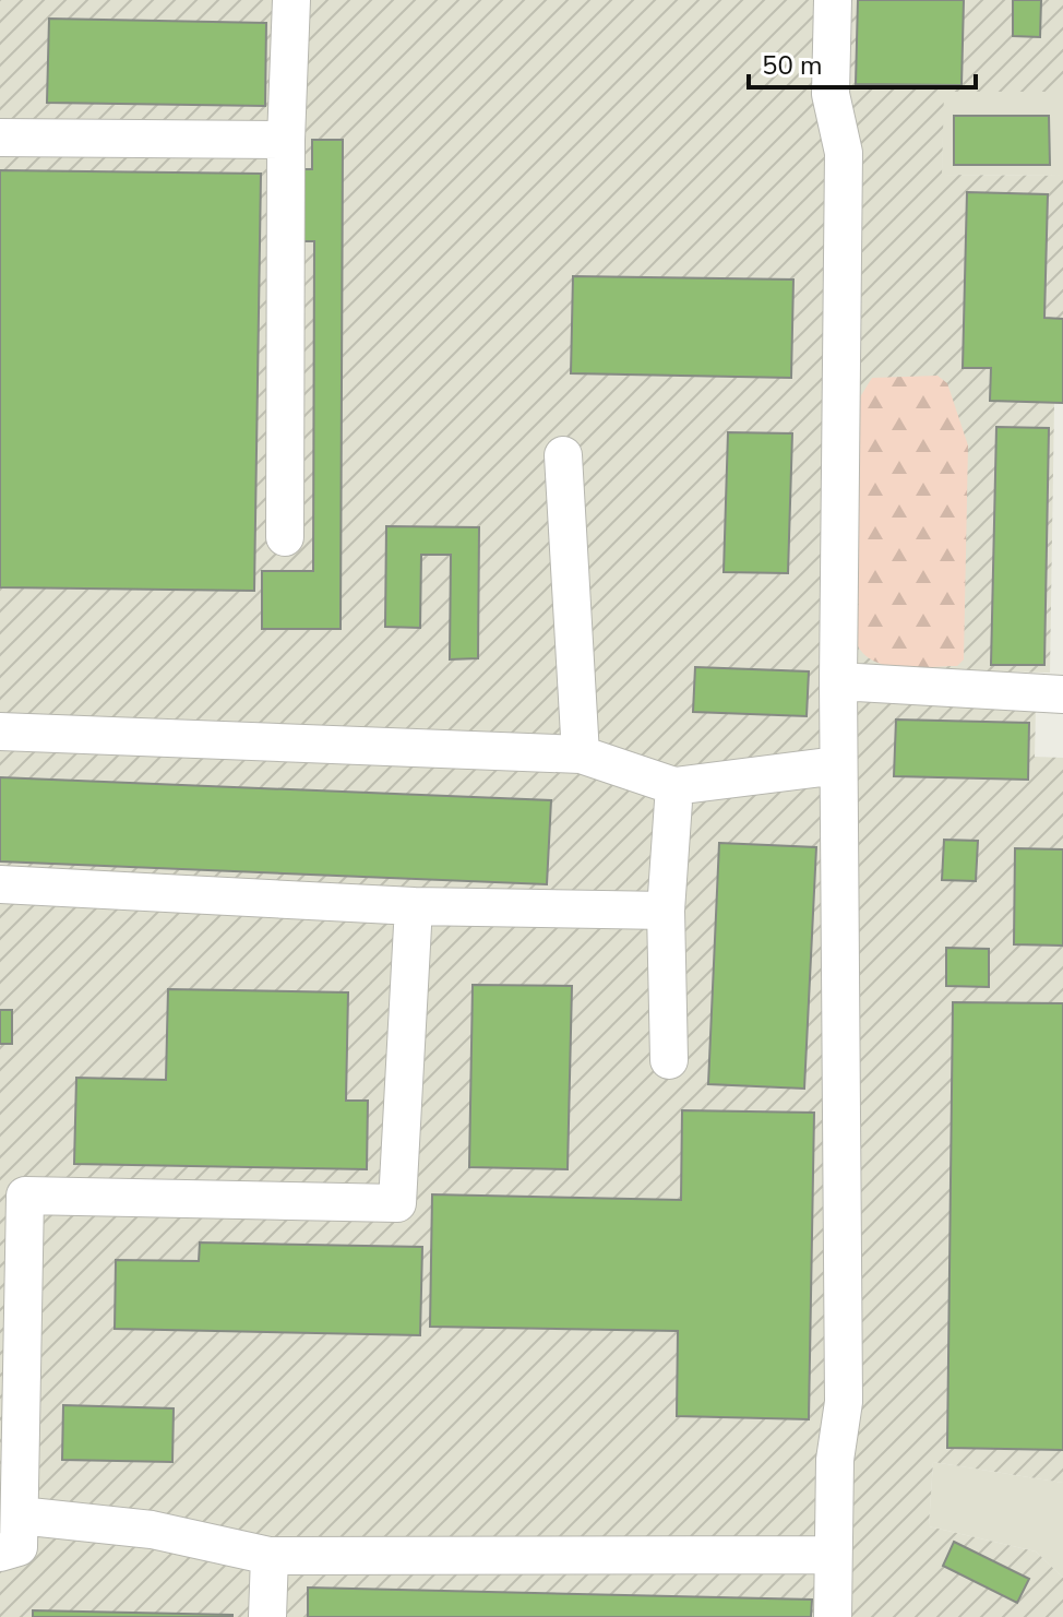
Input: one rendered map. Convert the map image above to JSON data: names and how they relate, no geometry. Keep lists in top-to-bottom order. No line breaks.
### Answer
{"scale_bar":"50 m"}
